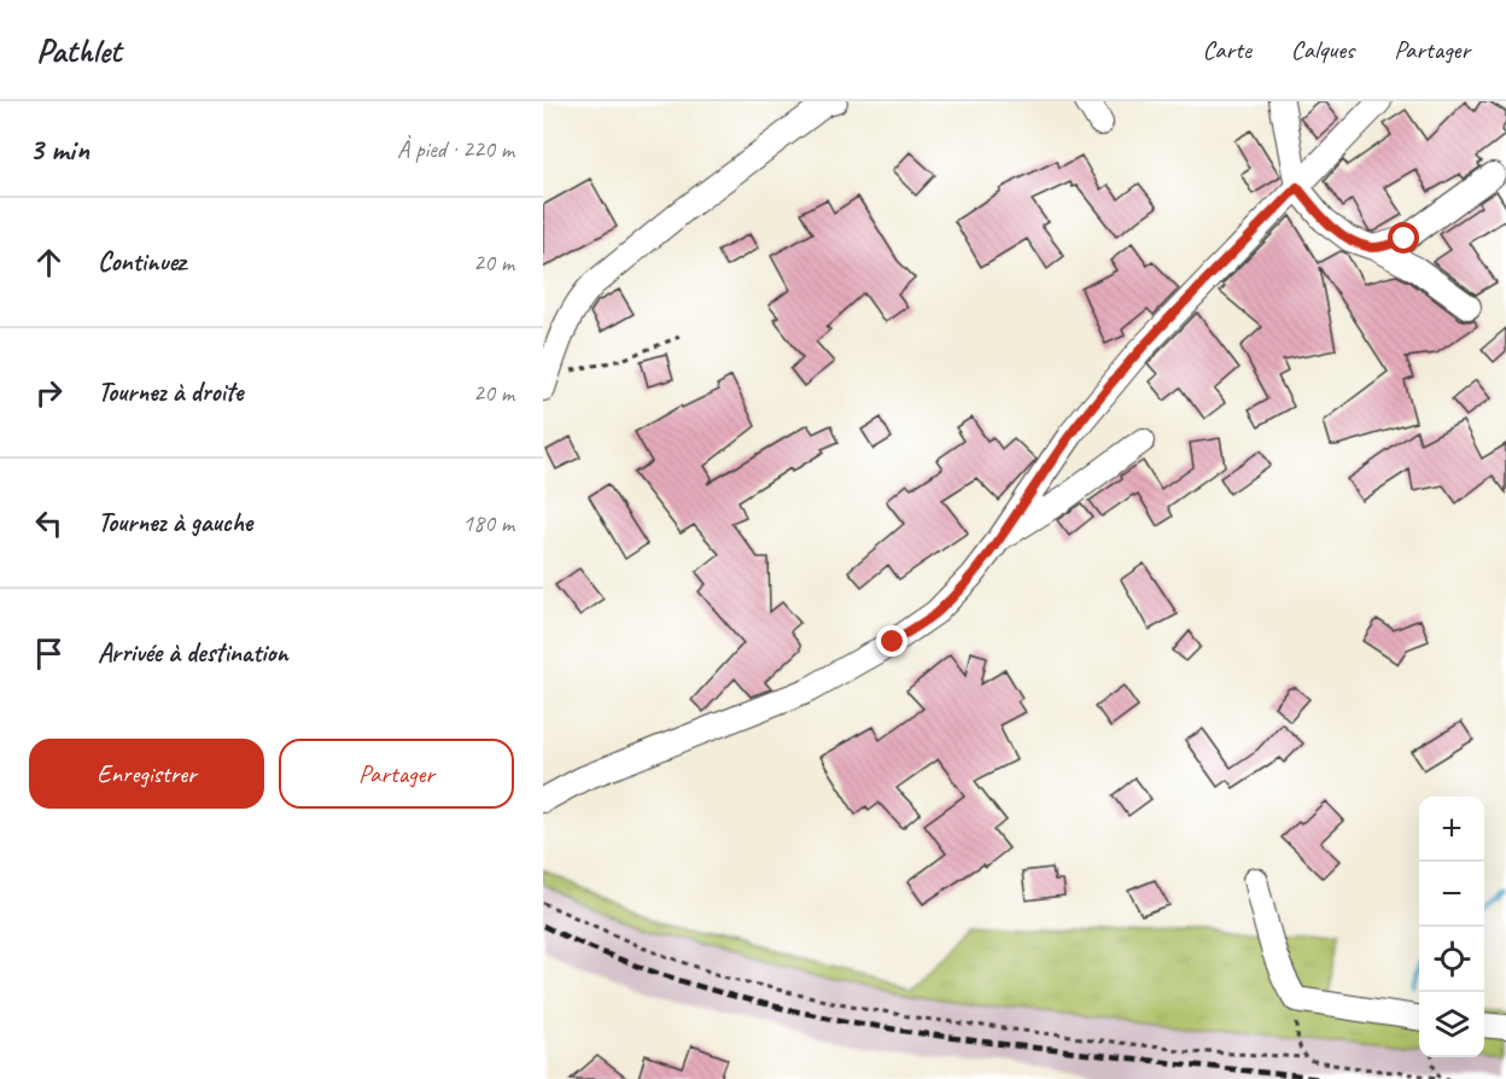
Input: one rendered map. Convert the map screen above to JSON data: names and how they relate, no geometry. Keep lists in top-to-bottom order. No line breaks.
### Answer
{"page":{"header":"Pathlet","nav":["Carte","Calques","Partager"],"heading":["3 min","À pied · 220 m"],"list":[["Continuez","20 m"],["Tournez à droite","20 m"],["Tournez à gauche","180 m"],"Arrivée à destination"],"buttons":["Enregistrer","Partager"],"map_buttons":["+","−"]}}
